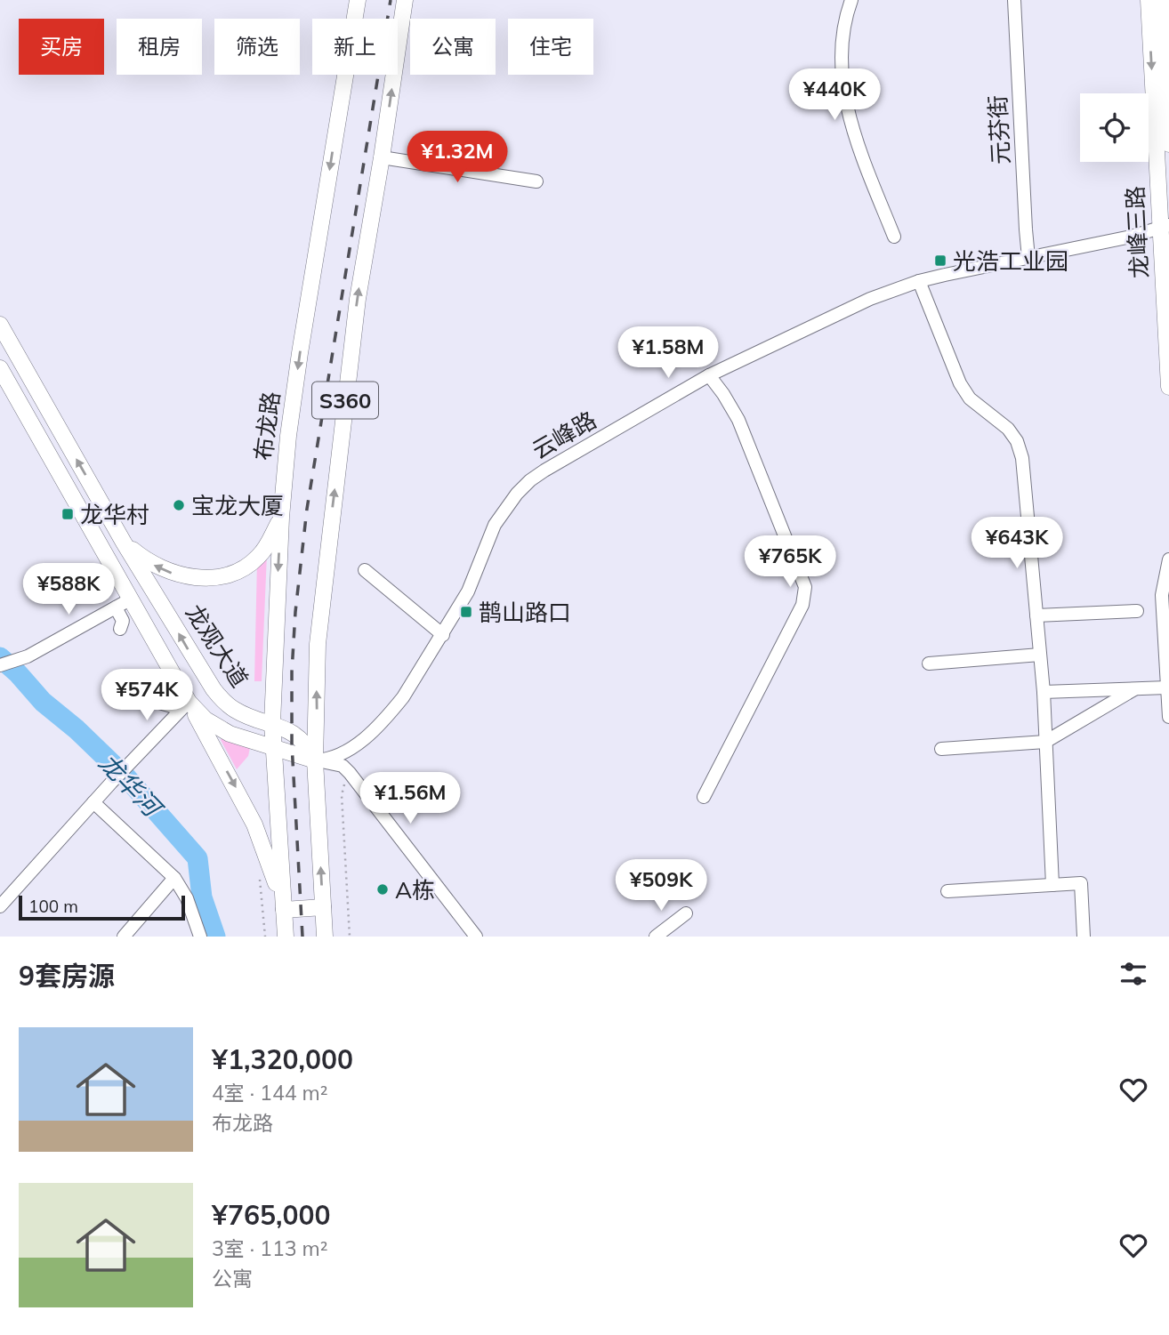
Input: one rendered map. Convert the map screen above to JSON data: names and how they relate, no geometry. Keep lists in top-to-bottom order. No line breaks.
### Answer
{"streets":{"main road":["龙峰三路","S360","布龙路","龙观大道"],"street":["元芬街","云峰路"]},"crossings":[["元芬街","云峰路"],["龙峰三路","云峰路"],["S360","云峰路"],["S360","龙观大道"],["布龙路","龙观大道"],["云峰路","龙观大道"]],"water":["龙华河"],"places":{"transit":["光浩工业园","龙华村","鹊山路口"],"other":["宝龙大厦","A栋"]},"scale_bar":"100 m","page":{"chip":["买房","租房","筛选","新上","公寓","住宅"],"price":["¥440K","¥1.32M","¥1.58M","¥643K","¥765K","¥588K","¥574K","¥1.56M","¥509K"],"scale":"100 m","heading":"9套房源","list":[{"name":"¥1,320,000","note":"4室 · 144 m² · 布龙路"},{"name":"¥765,000","note":"3室 · 113 m² · 公寓"}]}}
